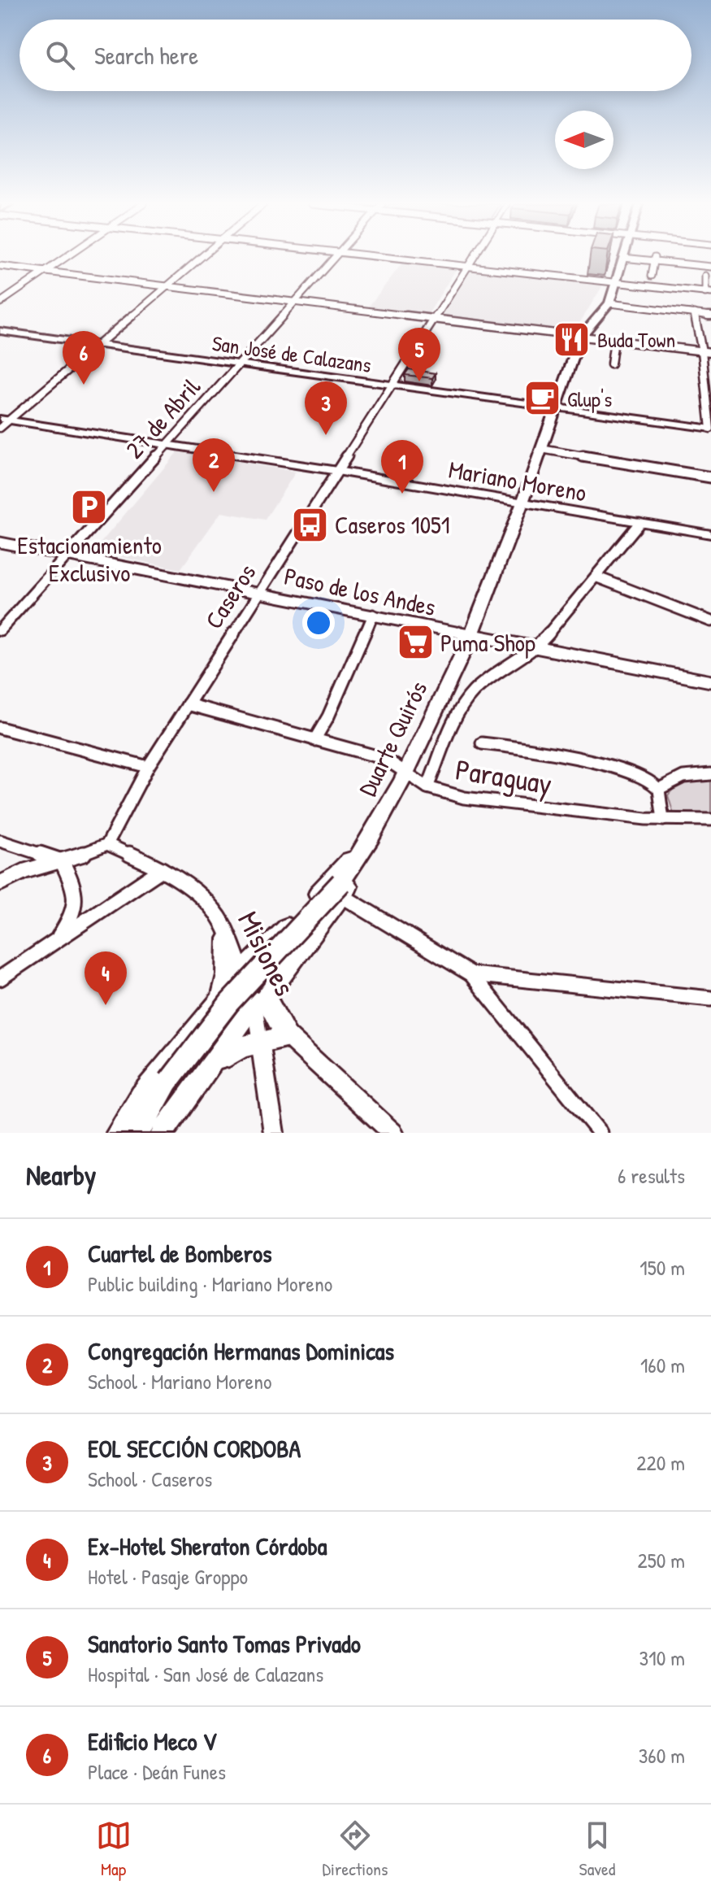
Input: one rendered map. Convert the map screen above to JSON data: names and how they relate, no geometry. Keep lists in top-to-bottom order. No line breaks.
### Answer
{"streets":{"main road":["Duarte Quirós"],"street":["San José de Calazans","27 de Abril","Mariano Moreno","Paso de los Andes","Caseros","Paraguay","Misiones"]},"crossings":[["San José de Calazans","27 de Abril"],["San José de Calazans","Caseros"],["San José de Calazans","Duarte Quirós"],["27 de Abril","Mariano Moreno"],["27 de Abril","Paso de los Andes"],["Mariano Moreno","Caseros"],["Mariano Moreno","Duarte Quirós"],["Paso de los Andes","Caseros"],["Paso de los Andes","Duarte Quirós"],["Caseros","Paraguay"],["Caseros","Misiones"],["Duarte Quirós","Paraguay"]],"places":{"restaurant":["Buda Town"],"cafe":["Glup's"],"parking":["Estacionamiento Exclusivo"],"bus stop":["Caseros 1051"],"supermarket":["Puma Shop"]},"north":"left","page":{"search":"Search here","pins":["5","6","3","2","1","4"],"heading":["Nearby","6 results"],"list":[{"mark":"1","name":"Cuartel de Bomberos","note":"Public building · Mariano Moreno","value":"150 m"},{"mark":"2","name":"Congregación Hermanas Dominicas","note":"School · Mariano Moreno","value":"160 m"},{"mark":"3","name":"EOL SECCIÓN CORDOBA","note":"School · Caseros","value":"220 m"},{"mark":"4","name":"Ex-Hotel Sheraton Córdoba","note":"Hotel · Pasaje Groppo","value":"250 m"},{"mark":"5","name":"Sanatorio Santo Tomas Privado","note":"Hospital · San José de Calazans","value":"310 m"},{"mark":"6","name":"Edificio Meco V","note":"Place · Deán Funes","value":"360 m"}],"nav":["Map","Directions","Saved"]}}
